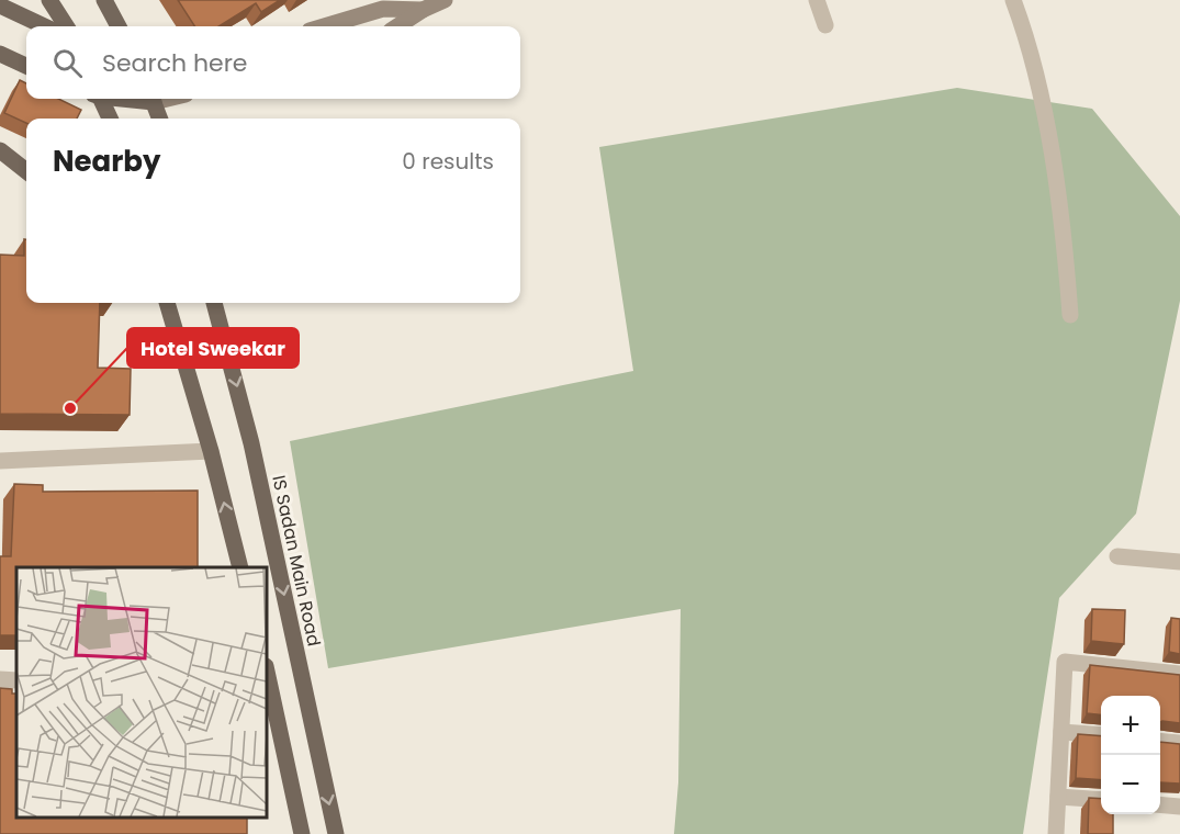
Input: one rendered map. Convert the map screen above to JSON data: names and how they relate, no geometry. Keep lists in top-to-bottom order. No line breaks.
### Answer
{"streets":{"main road":["IS Sadan Main Road"]},"places":["Hotel Sweekar"],"page":{"search":"Search here","heading":["Nearby","0 results"],"map_buttons":["+","−"]}}
